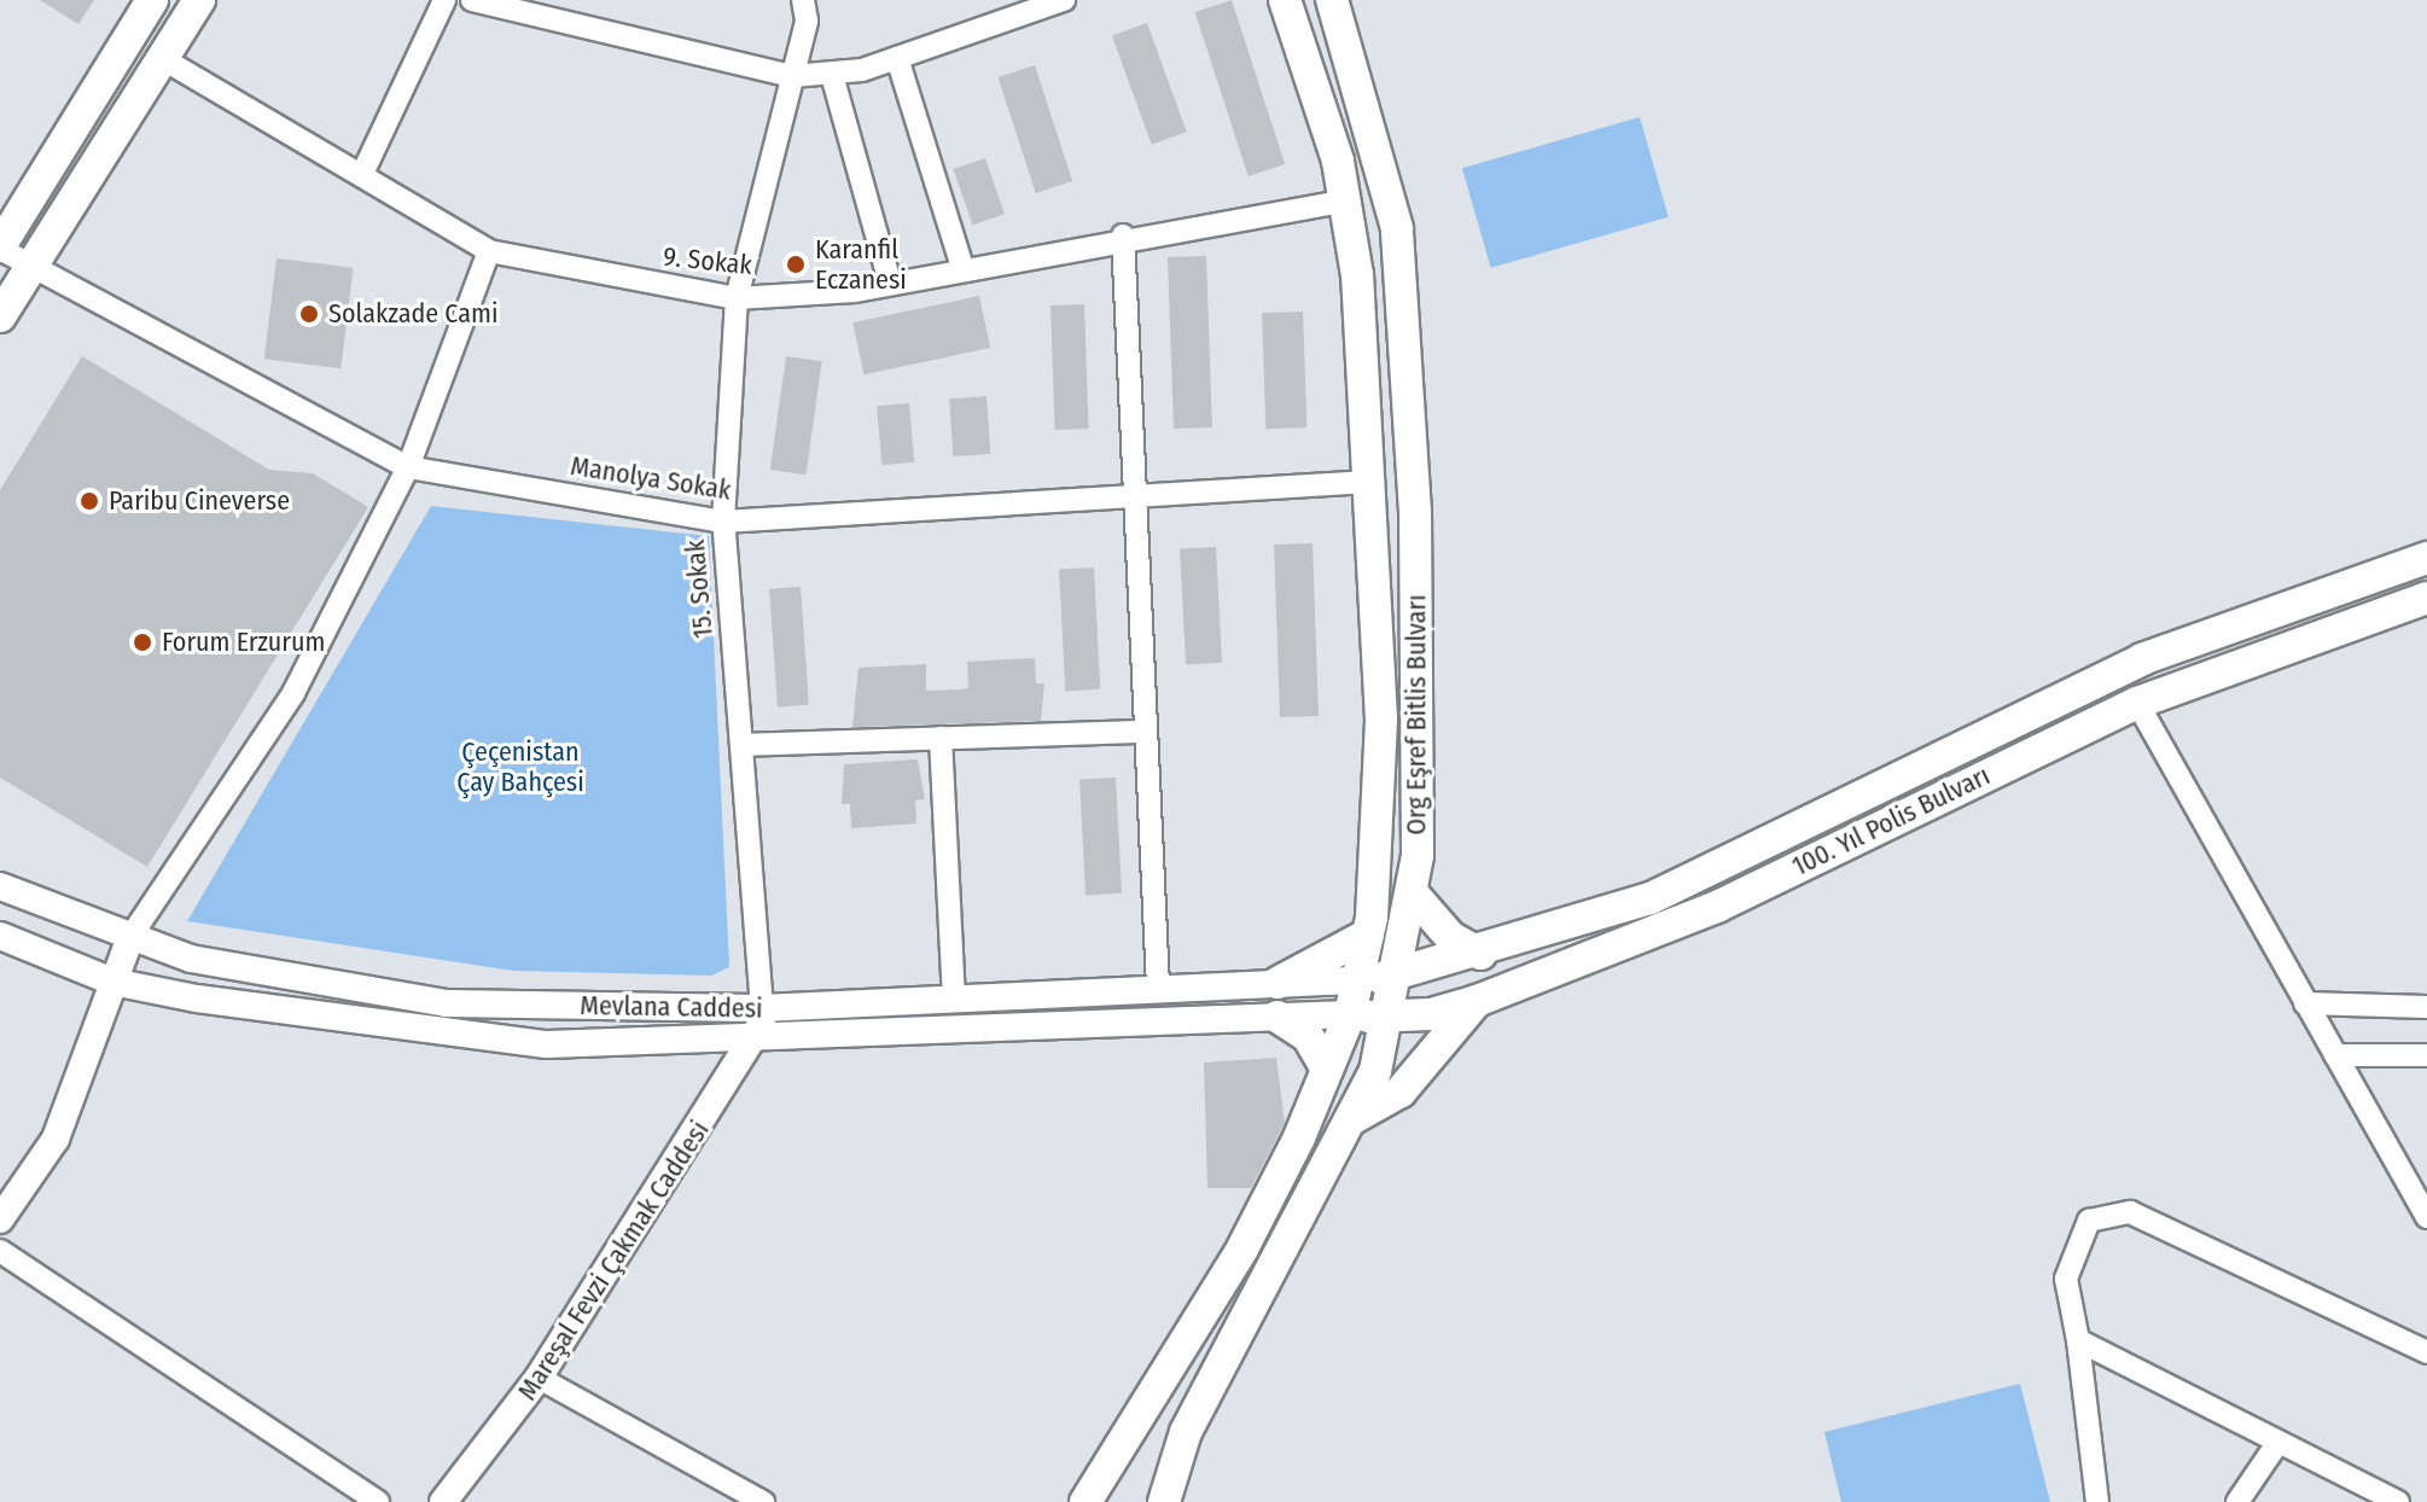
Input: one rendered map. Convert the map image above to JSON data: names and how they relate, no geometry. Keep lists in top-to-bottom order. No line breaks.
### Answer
{"streets":{"main road":["Org Eşref Bitlis Bulvarı","100. Yıl Polis Bulvarı"],"street":["9. Sokak","Manolya Sokak","15. Sokak","Mevlana Caddesi","Mareşal Fevzi Çakmak Caddesi"]},"crossings":[["9. Sokak","15. Sokak"],["Manolya Sokak","15. Sokak"],["15. Sokak","Mevlana Caddesi"],["15. Sokak","Mareşal Fevzi Çakmak Caddesi"],["Org Eşref Bitlis Bulvarı","100. Yıl Polis Bulvarı"],["100. Yıl Polis Bulvarı","Mevlana Caddesi"],["Mevlana Caddesi","Mareşal Fevzi Çakmak Caddesi"]],"parks":["Çeçenistan Çay Bahçesi"],"places":["Karanfil Eczanesi","Solakzade Cami","Paribu Cineverse","Forum Erzurum"]}
